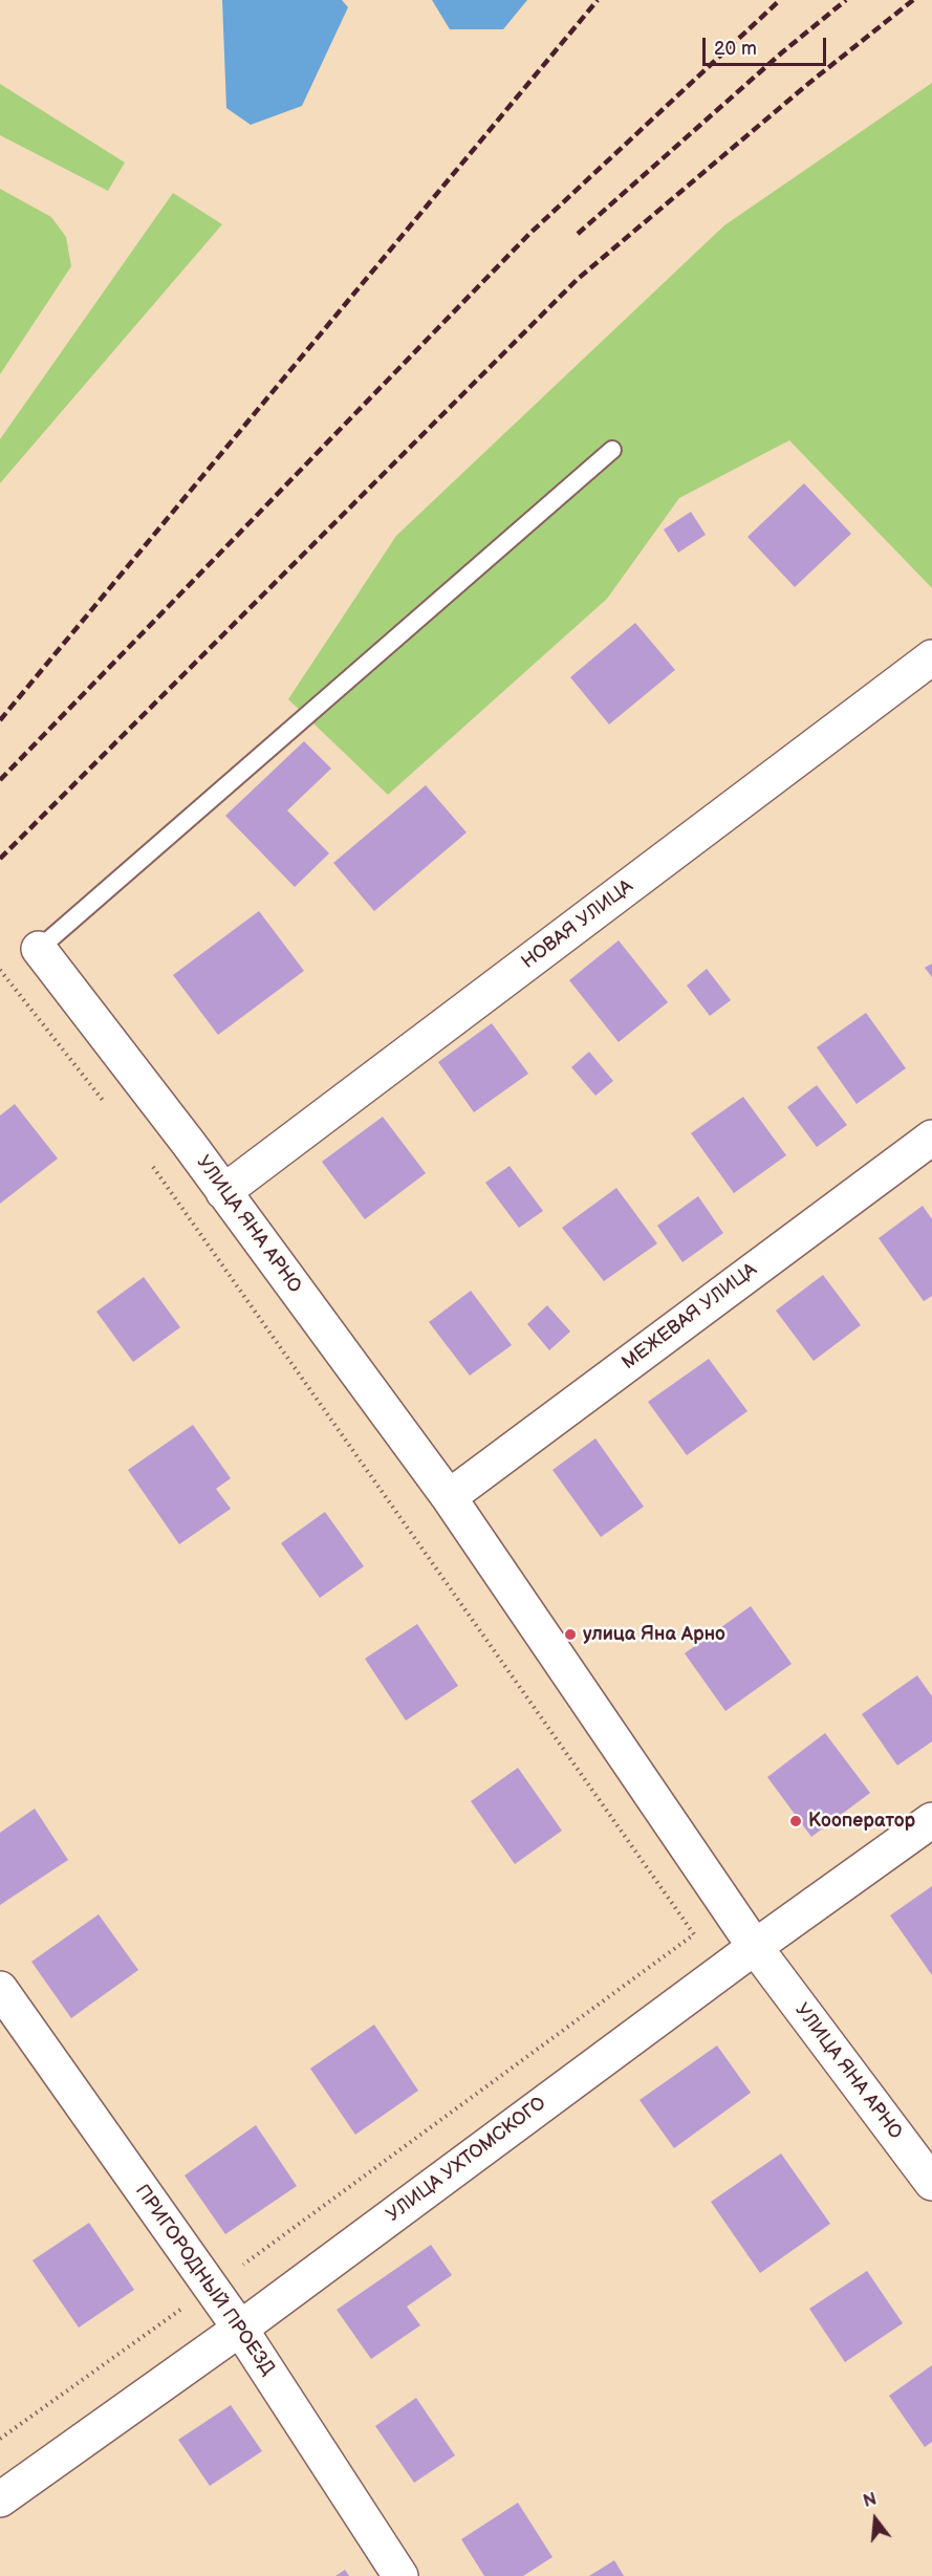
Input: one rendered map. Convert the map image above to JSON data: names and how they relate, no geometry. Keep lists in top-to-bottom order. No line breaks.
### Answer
{"streets":{"street":["НОВАЯ УЛИЦА","УЛИЦА ЯНА АРНО","МЕЖЕВАЯ УЛИЦА","УЛИЦА УХТОМСКОГО","ПРИГОРОДНЫЙ ПРОЕЗД"]},"crossings":[["НОВАЯ УЛИЦА","УЛИЦА ЯНА АРНО"],["УЛИЦА ЯНА АРНО","МЕЖЕВАЯ УЛИЦА"],["УЛИЦА ЯНА АРНО","УЛИЦА УХТОМСКОГО"],["УЛИЦА УХТОМСКОГО","ПРИГОРОДНЫЙ ПРОЕЗД"]],"places":["улица Яна Арно","Кооператор"],"scale_bar":"20 m","north":"top"}
